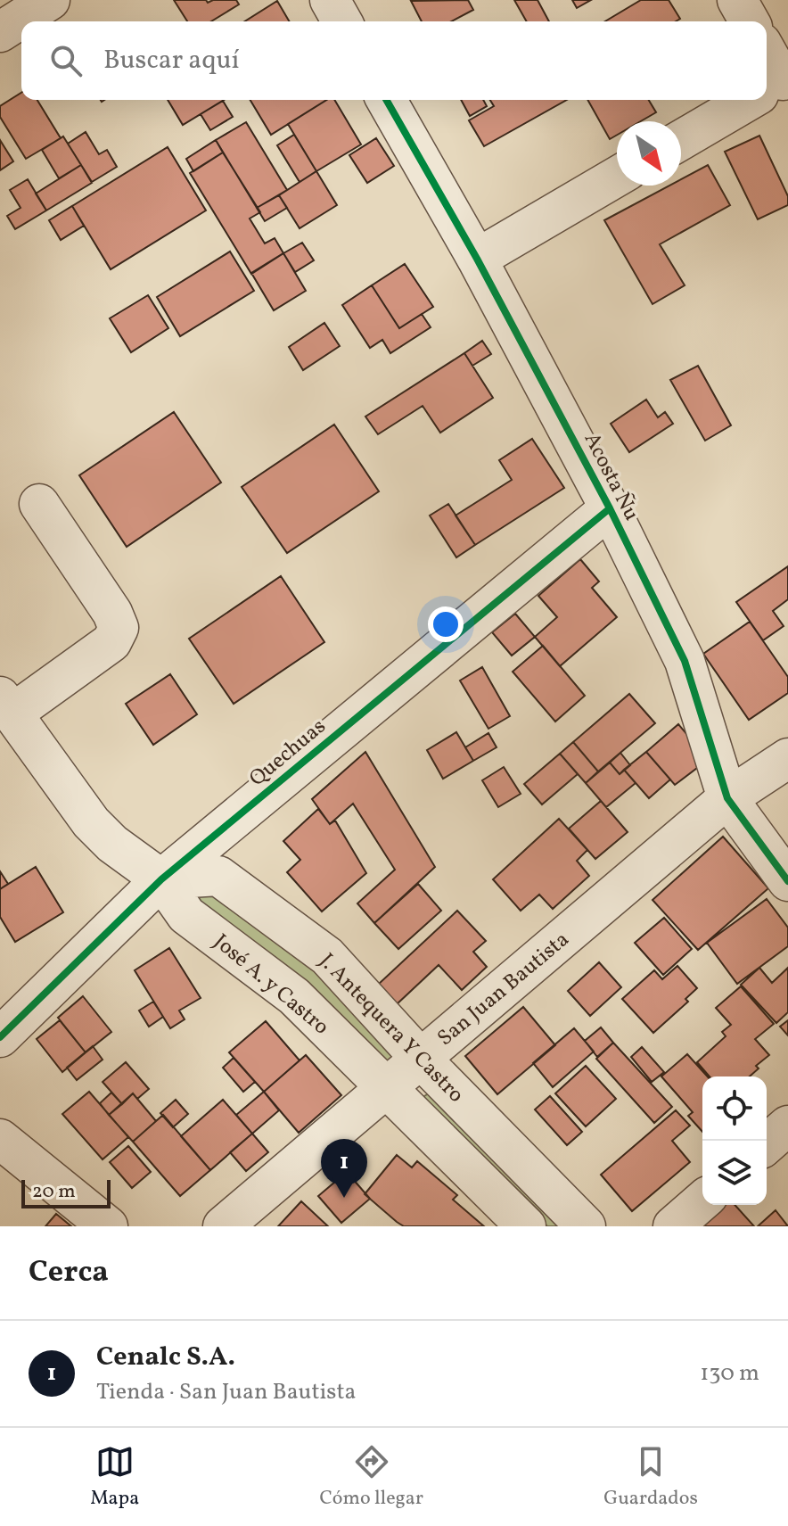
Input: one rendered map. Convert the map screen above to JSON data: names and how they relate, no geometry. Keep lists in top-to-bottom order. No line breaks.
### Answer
{"streets":{"street":["Acosta Ñu","Quechuas","José A. y Castro","San Juan Bautista","J. Antequera Y Castro"]},"crossings":[["Acosta Ñu","Quechuas"],["Acosta Ñu","San Juan Bautista"],["Quechuas","José A. y Castro"],["Quechuas","J. Antequera Y Castro"],["José A. y Castro","San Juan Bautista"],["José A. y Castro","J. Antequera Y Castro"],["San Juan Bautista","J. Antequera Y Castro"]],"scale_bar":"20 m","north":"bottom right","page":{"search":"Buscar aquí","pins":"1","scale":"20 m","heading":"Cerca","list":[{"mark":"1","name":"Cenalc S.A.","note":"Tienda · San Juan Bautista","value":"130 m"}],"nav":["Mapa","Cómo llegar","Guardados"]}}
